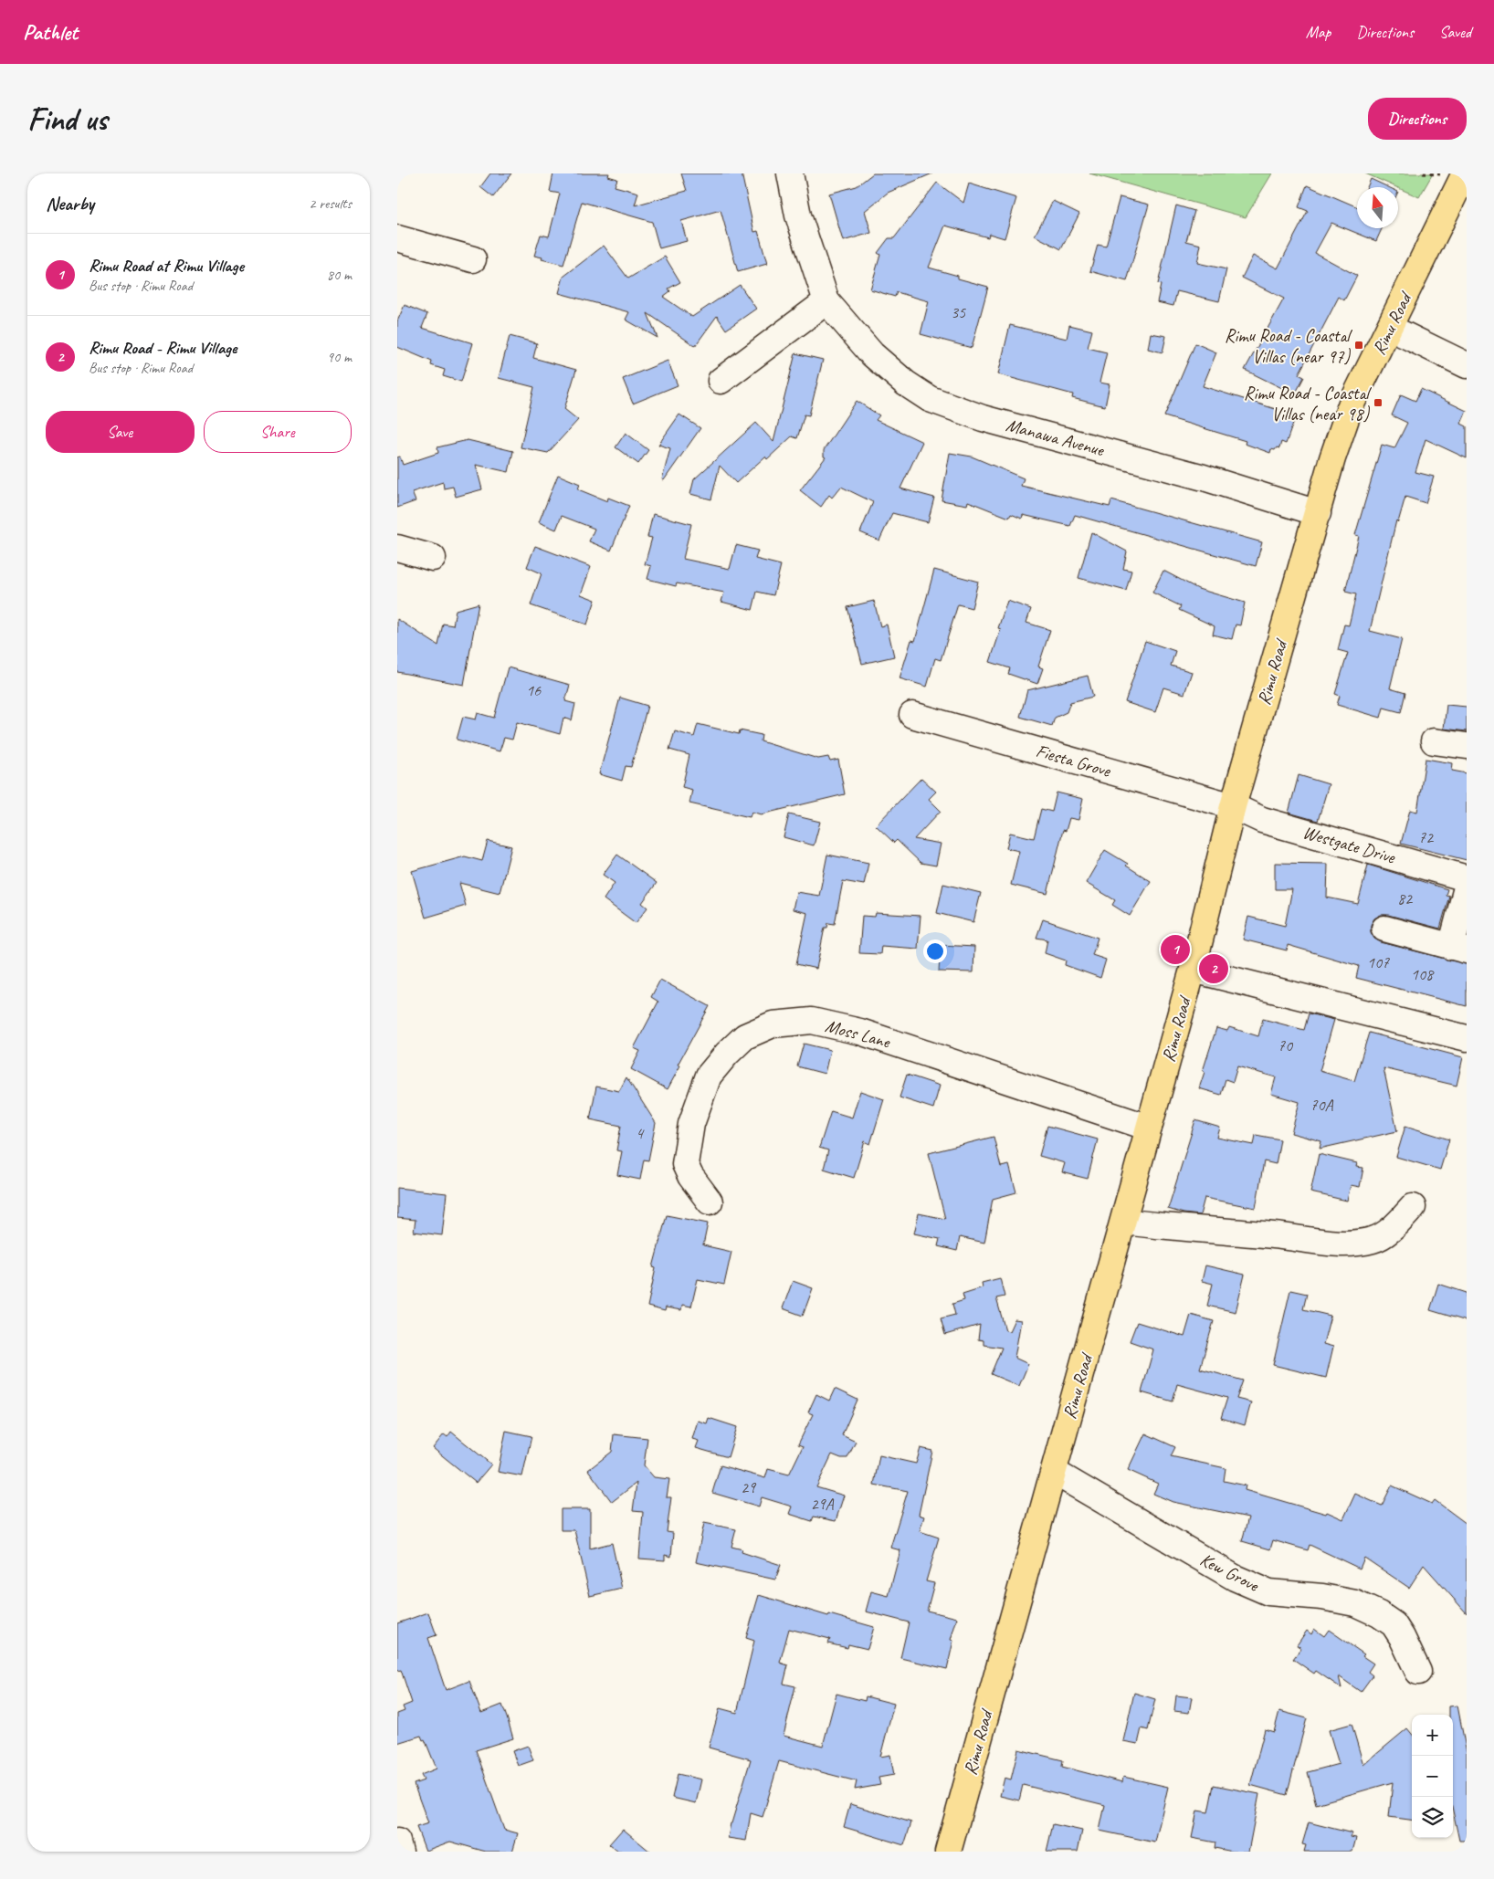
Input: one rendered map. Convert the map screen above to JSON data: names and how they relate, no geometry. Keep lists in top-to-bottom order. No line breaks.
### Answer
{"streets":{"main road":["Rimu Road"],"street":["Manawa Avenue","Fiesta Grove","Westgate Drive","Moss Lane","Kew Grove"]},"crossings":[["Rimu Road","Manawa Avenue"],["Rimu Road","Fiesta Grove"],["Rimu Road","Westgate Drive"],["Rimu Road","Moss Lane"],["Rimu Road","Kew Grove"],["Fiesta Grove","Westgate Drive"]],"places":{"transit":["Rimu Road - Coastal Villas (near 97)","Rimu Road - Coastal Villas (near 98)"]},"house_numbers":["35","16","72","82","107","108","70","70A","4","29","29A"],"north":"top","page":{"header":"Pathlet","nav":["Map","Directions","Saved"],"buttons":["Directions",["Save","Share"]],"title":"Find us","heading":["Nearby","2 results"],"list":[{"mark":"1","name":"Rimu Road at Rimu Village","note":"Bus stop · Rimu Road","value":"80 m"},{"mark":"2","name":"Rimu Road - Rimu Village","note":"Bus stop · Rimu Road","value":"90 m"}],"pins":["1","2"],"map_buttons":["+","−"]}}
